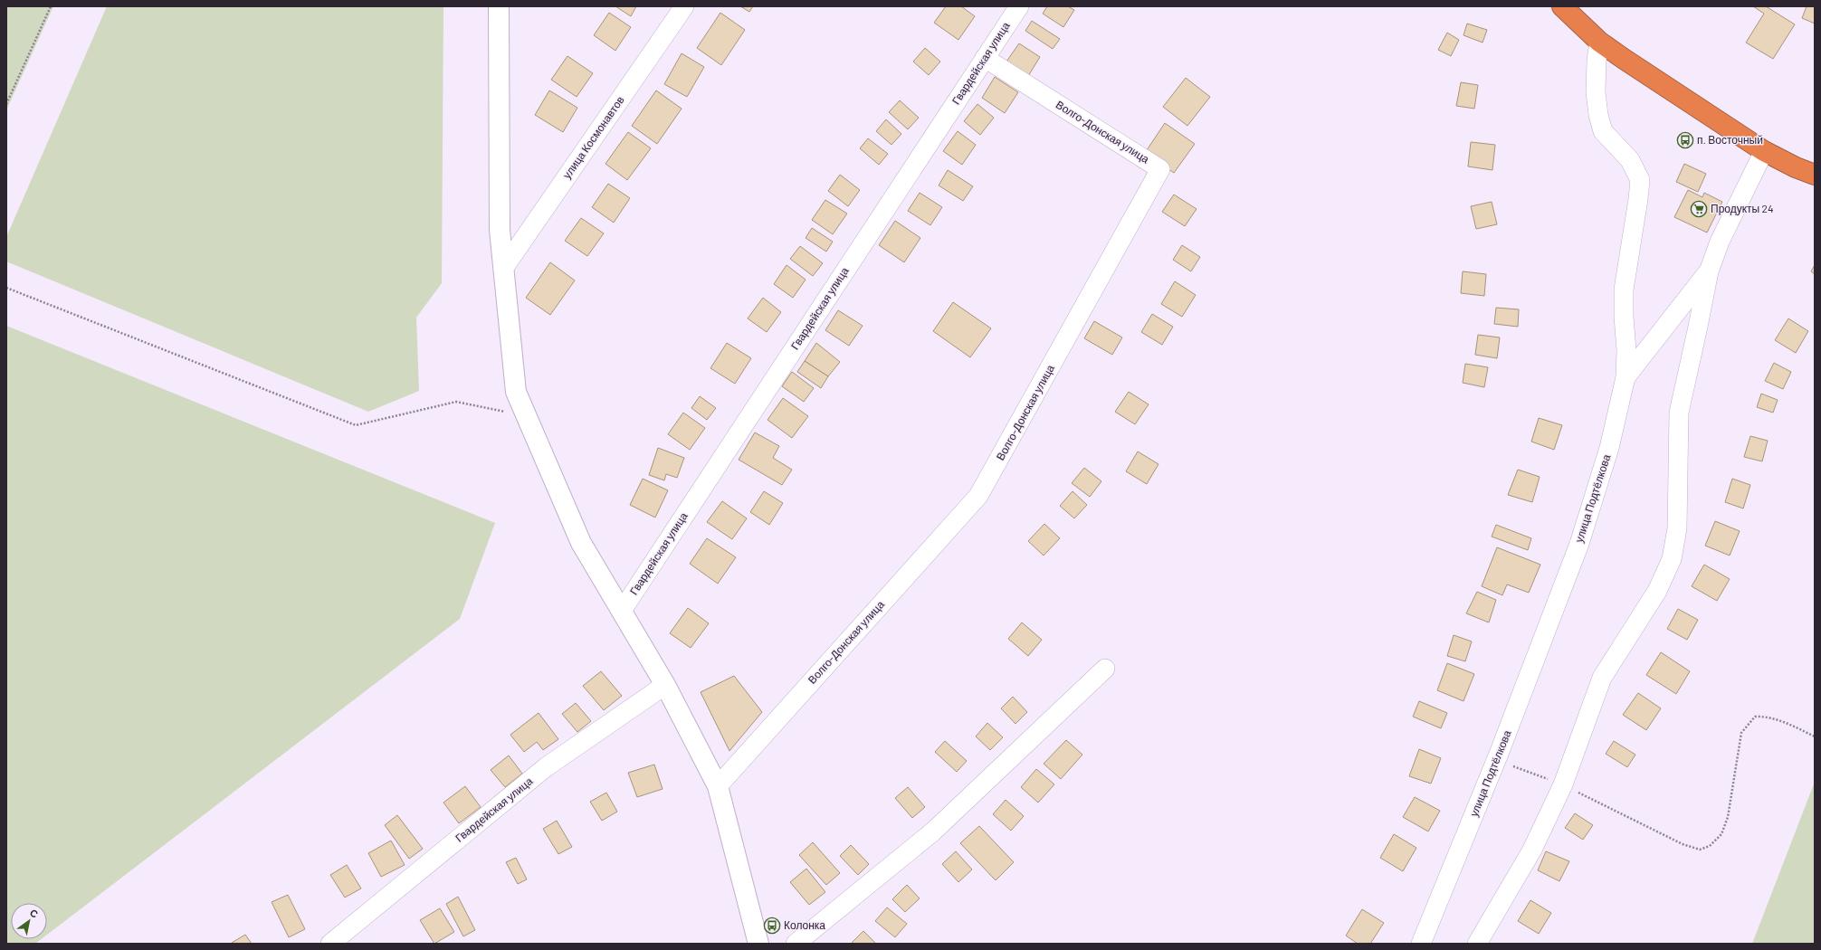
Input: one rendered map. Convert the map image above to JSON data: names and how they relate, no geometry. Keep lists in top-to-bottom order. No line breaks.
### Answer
{"streets":{"street":["Гвардейская улица","Волго-Донская улица","улица Космонавтов","улица Подтёлкова"]},"crossings":[["Гвардейская улица","Волго-Донская улица"]],"places":{"bus stop":["п. Восточный","Колонка"],"supermarket":["Продукты 24"]},"north":"top right"}
